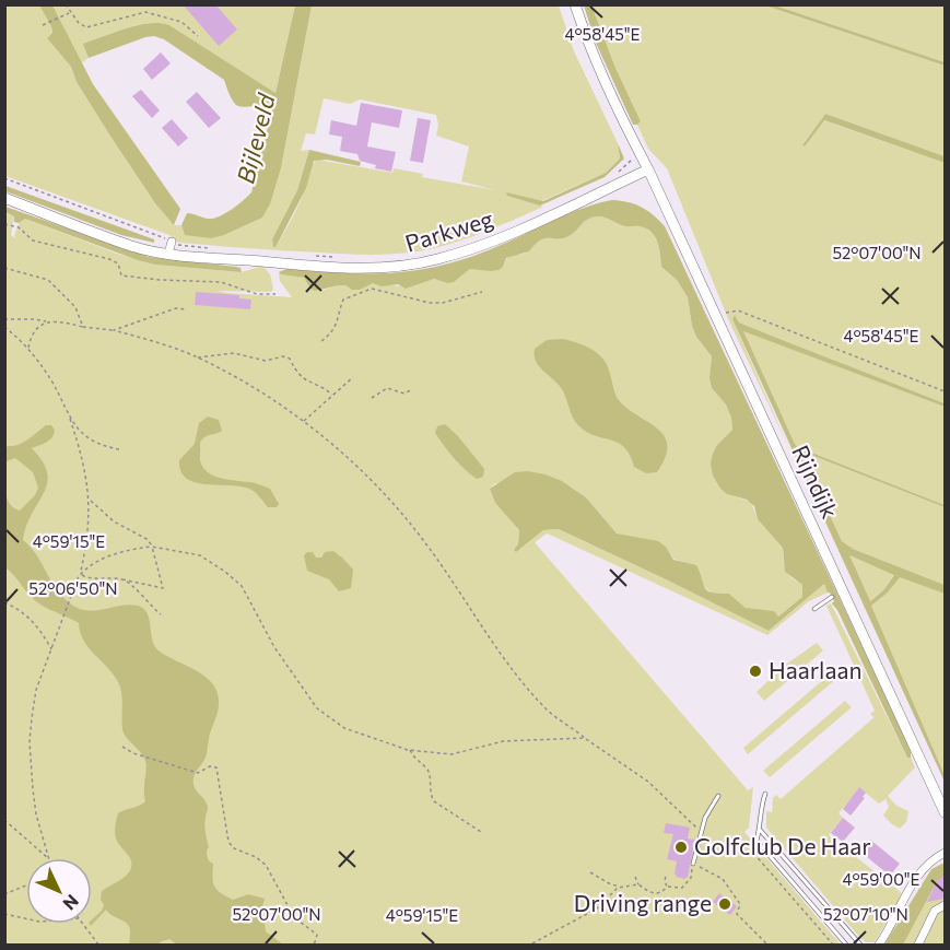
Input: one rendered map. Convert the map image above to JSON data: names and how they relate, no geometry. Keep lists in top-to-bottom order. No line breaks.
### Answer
{"streets":{"street":["Parkweg","Rijndijk"]},"crossings":[["Parkweg","Rijndijk"]],"water":["Bijleveld"],"places":["Haarlaan","Golfclub De Haar","Driving range"],"north":"bottom right","coordinates":["4°58'45\"E","52°07'00\"N","4°59'15\"E","52°06'50\"N","4°59'00\"E","52°07'10\"N"]}
